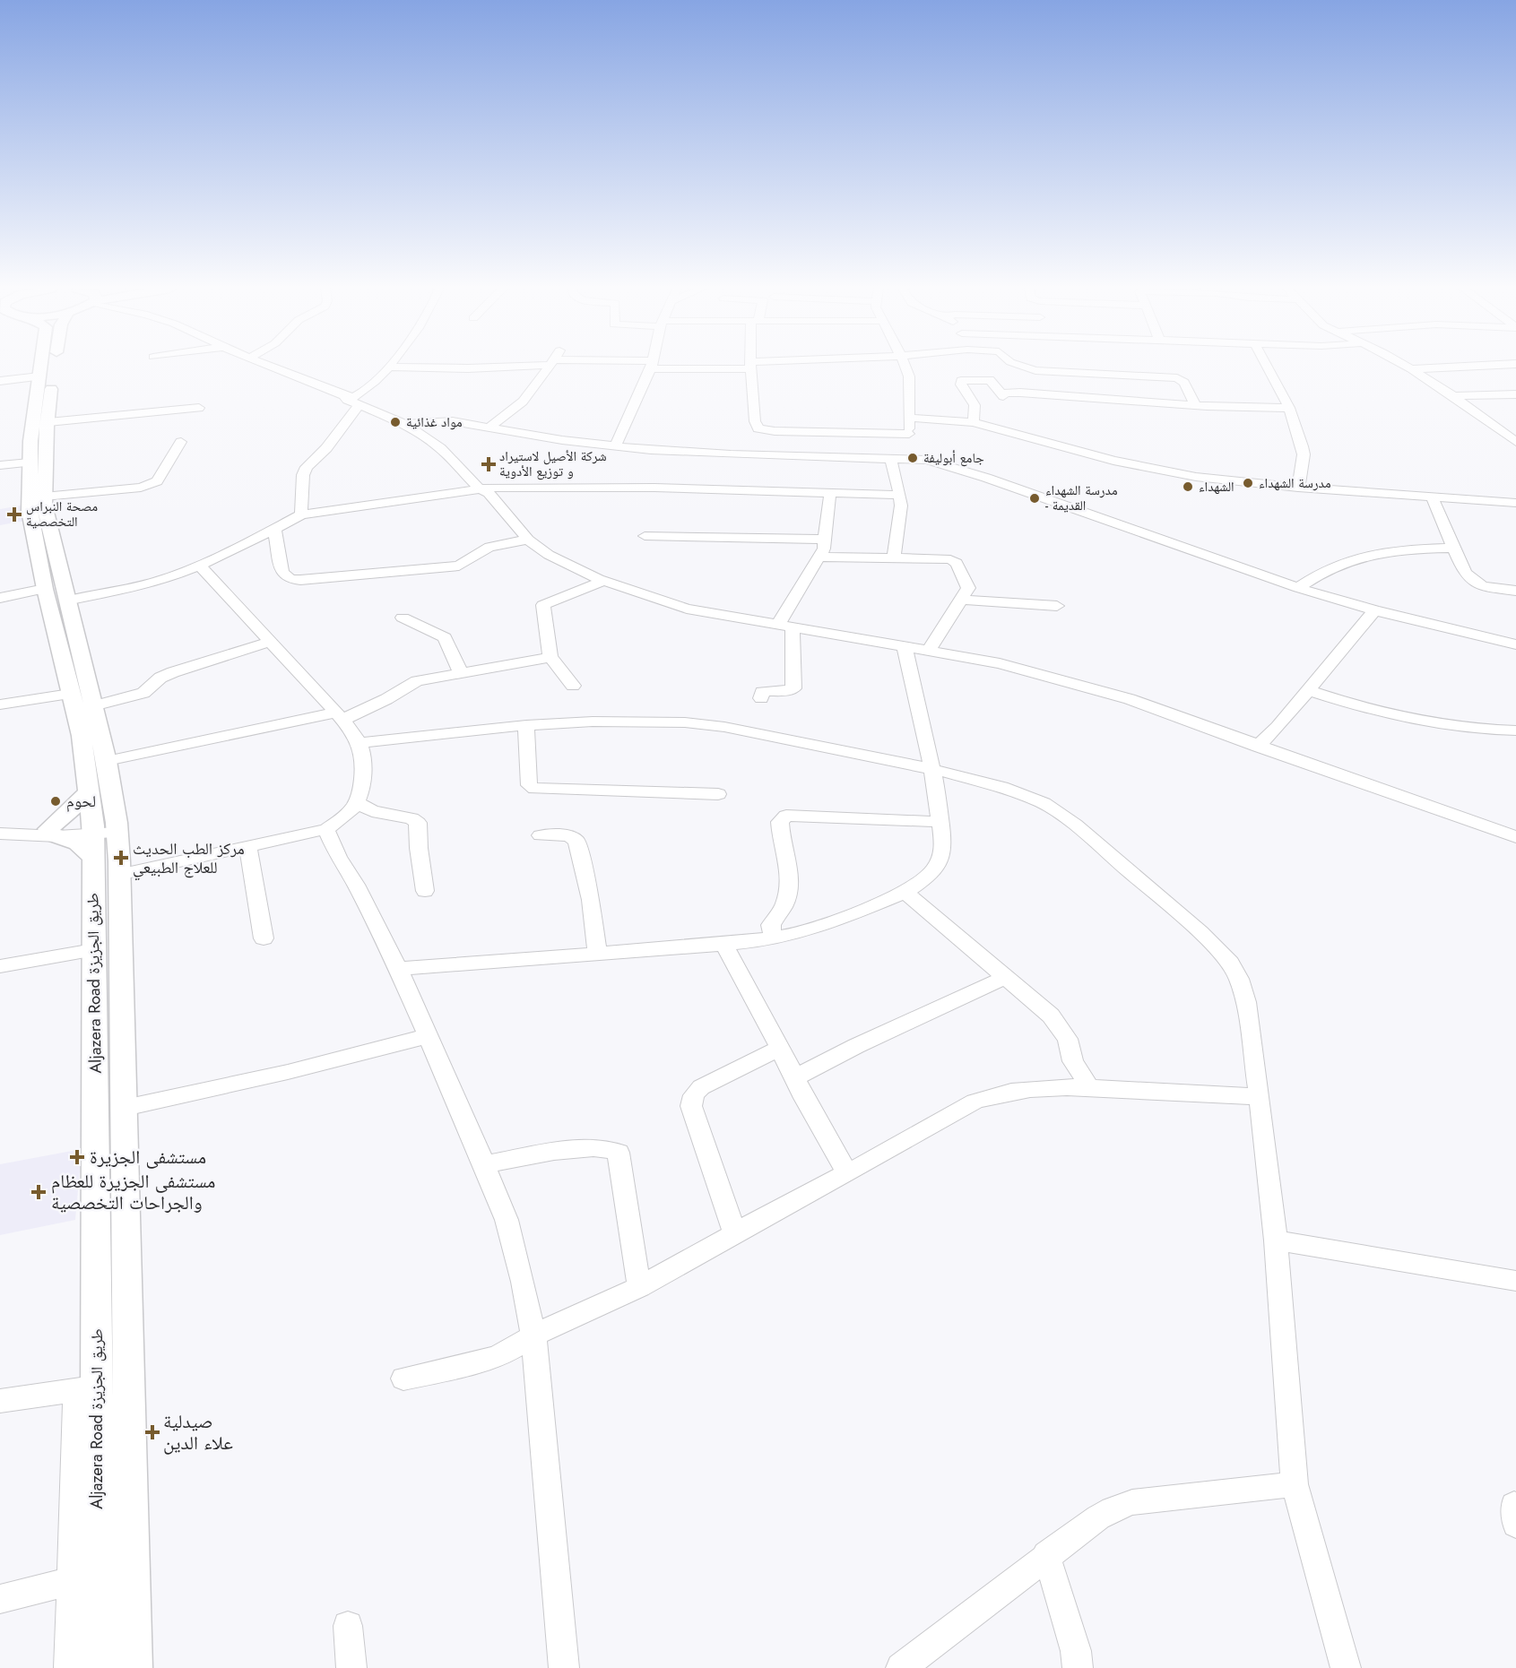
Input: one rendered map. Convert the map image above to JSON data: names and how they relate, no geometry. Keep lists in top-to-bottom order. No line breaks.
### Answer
{"streets":{"main road":["Aljazera Road طريق الجزيزة"]},"places":{"other":["مواد غذائية","جامع أبوليفة","مدرسة الشهداء","الشهداء","مدرسة الشهداء - القديمة","لحوم"],"health":["شركة الأصيل لاستيراد و توزيع الأدوية","مصحة النبراس التخصصية","مركز الطب الحديث للعلاج الطبيعي","مستشفى الجزيرة","مستشفى الجزيرة للعظام والجراحات التخصصية","صيدلية علاء الدين"]}}
